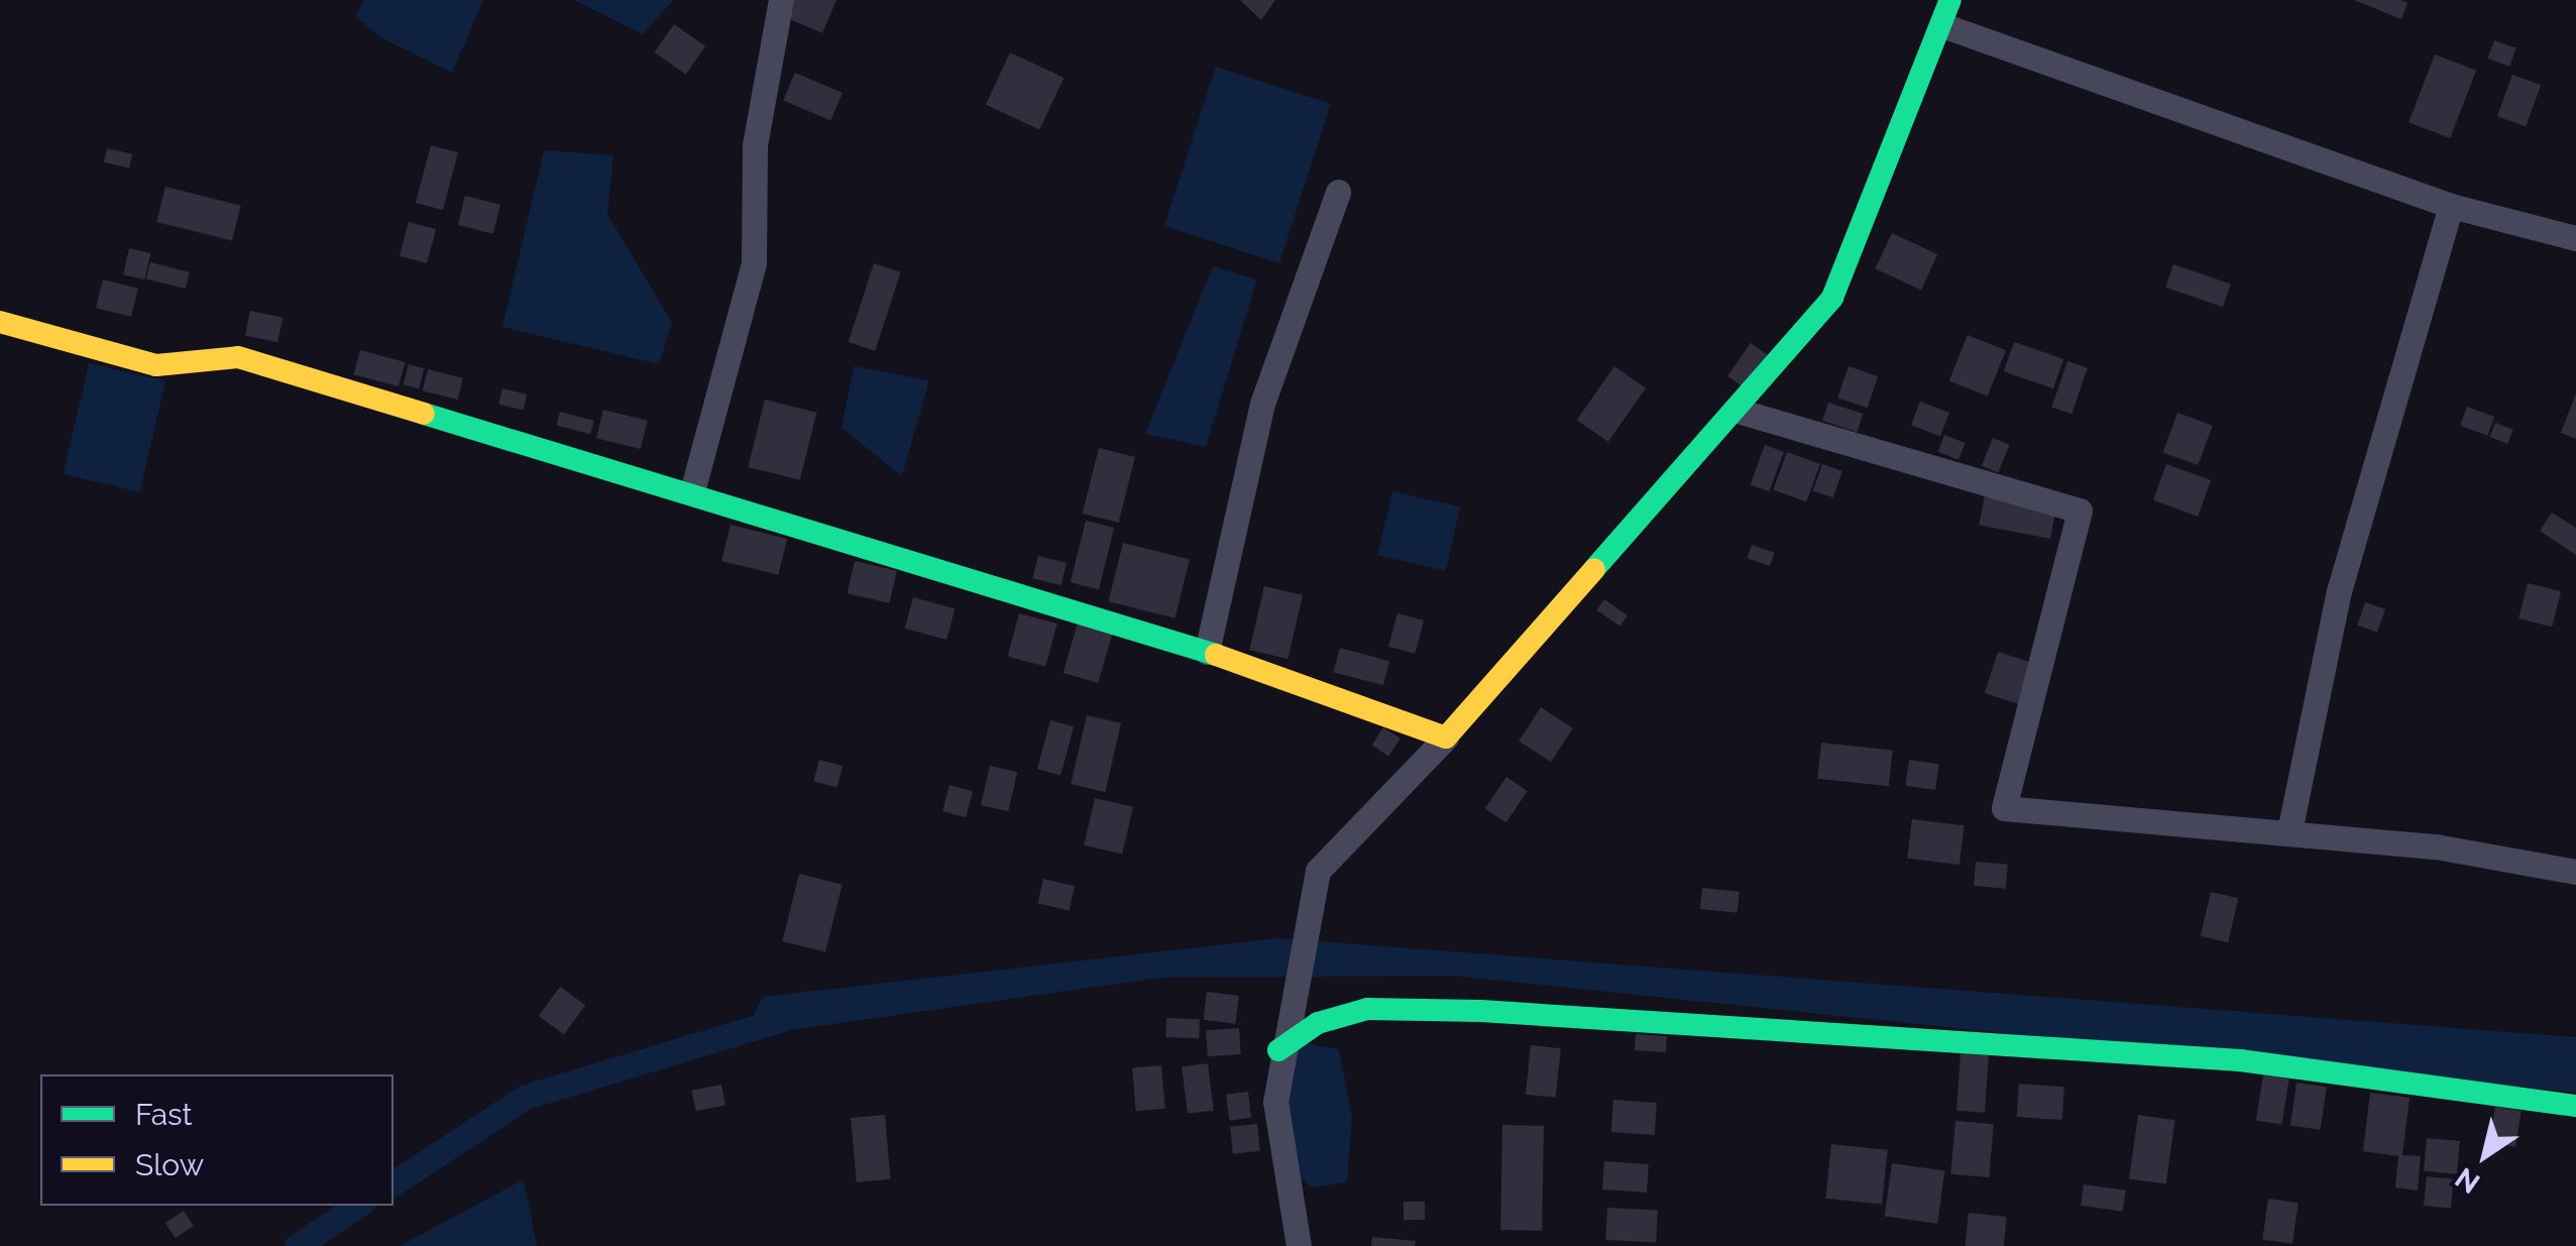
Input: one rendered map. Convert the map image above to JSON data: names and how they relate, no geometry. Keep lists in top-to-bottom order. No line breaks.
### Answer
{"legend":["Fast","Slow"],"north":"bottom left"}
